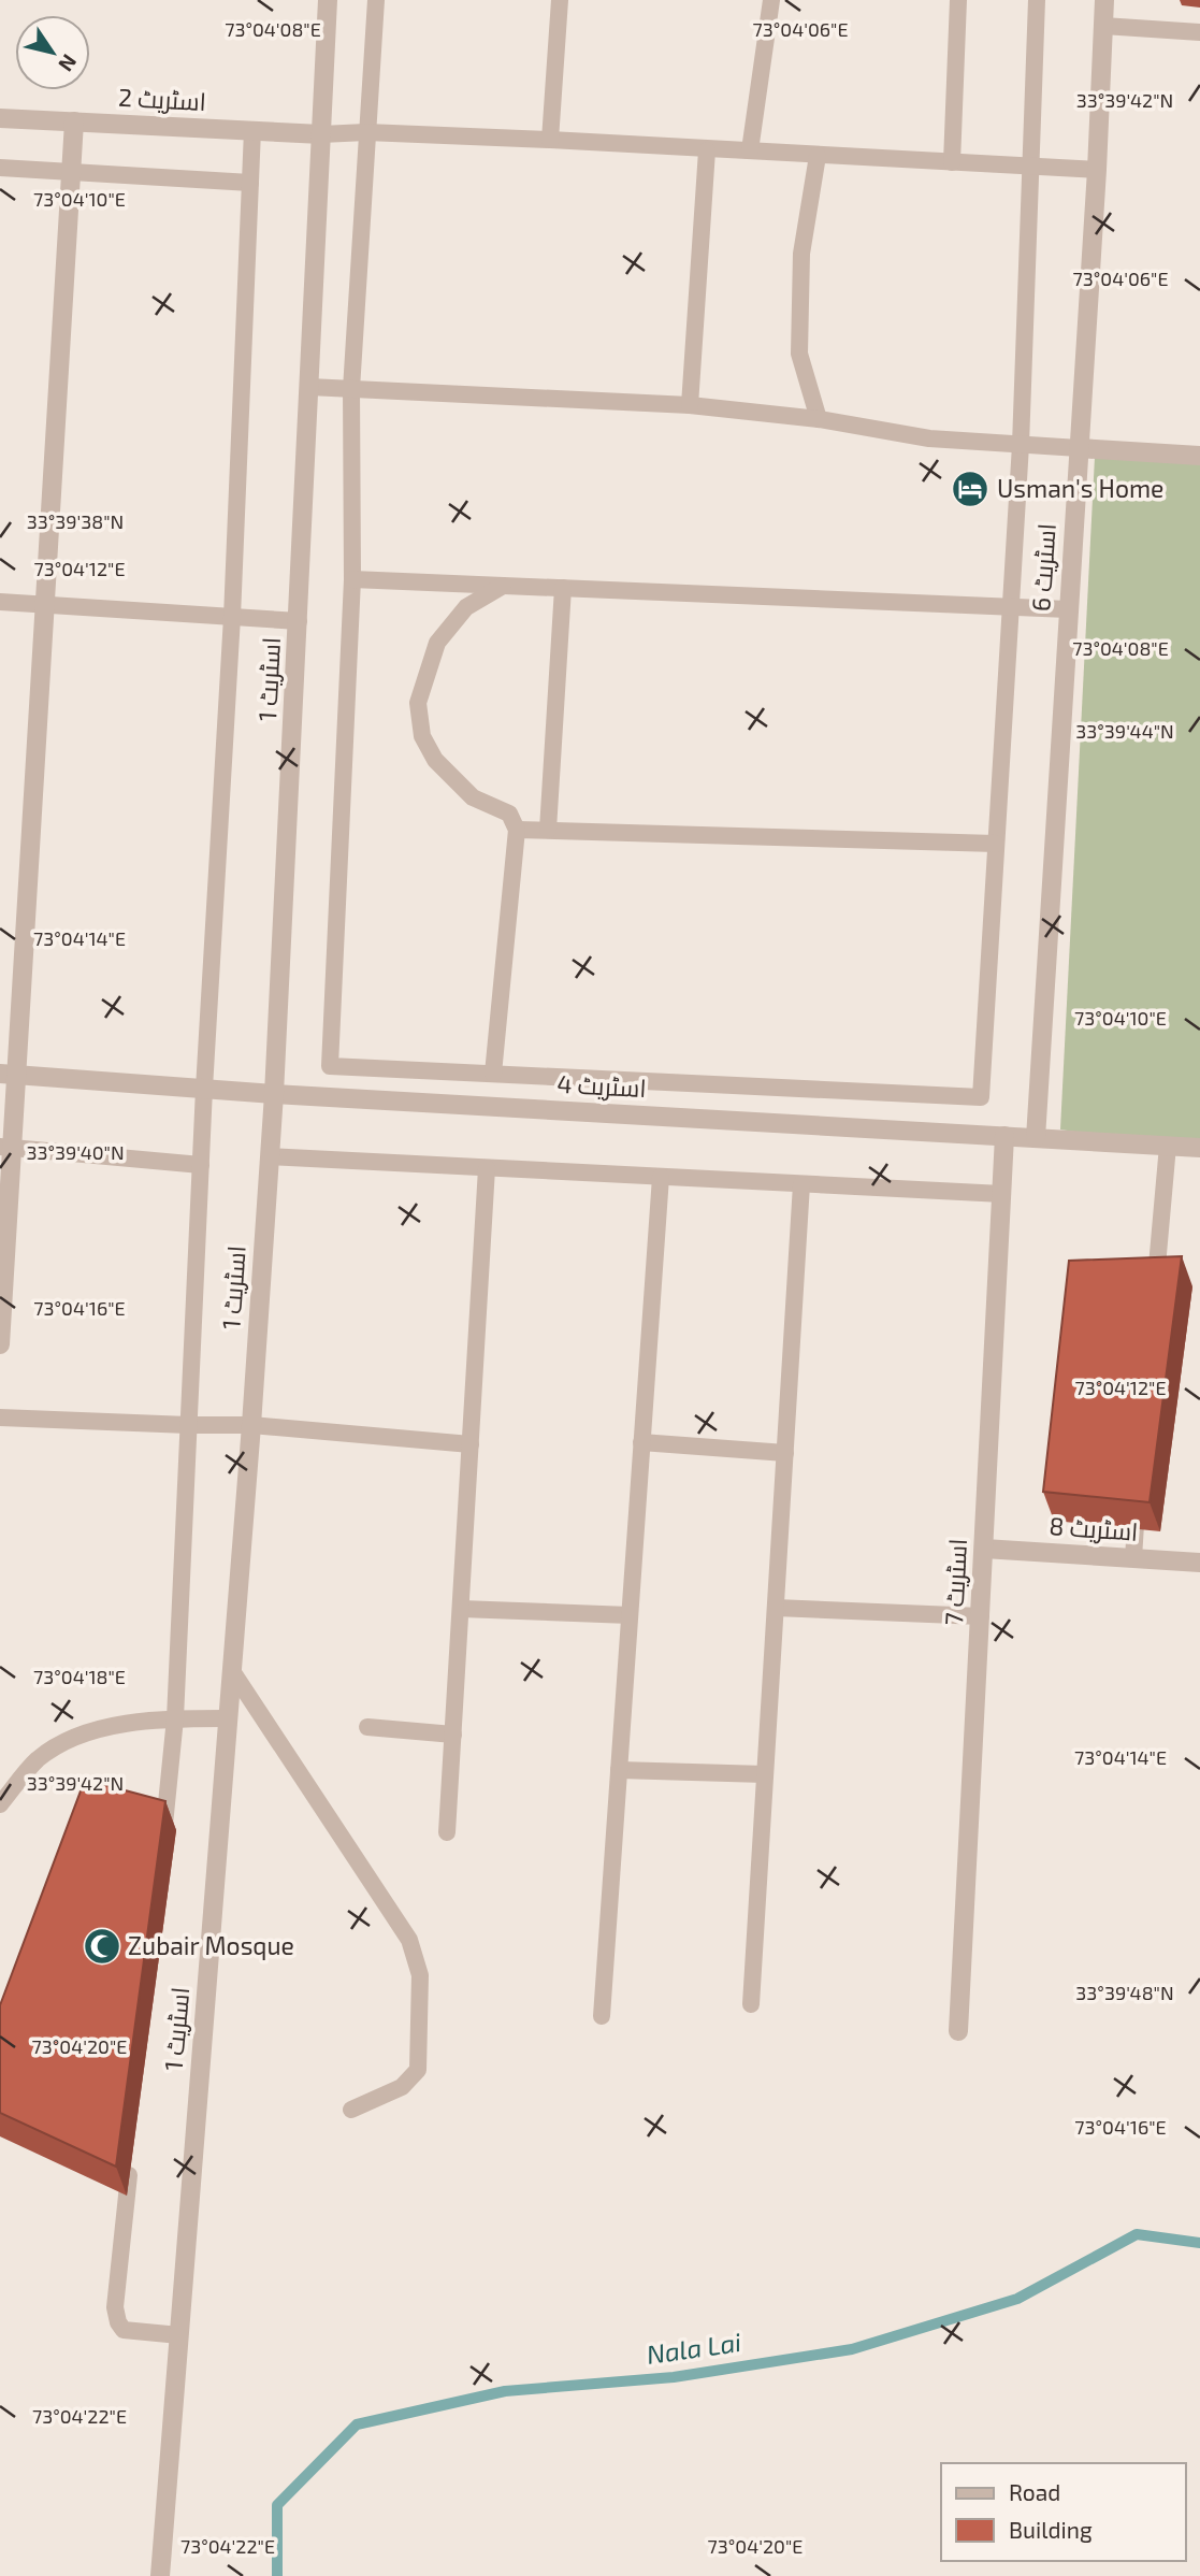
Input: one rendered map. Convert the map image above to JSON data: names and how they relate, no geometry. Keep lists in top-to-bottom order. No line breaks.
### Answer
{"streets":{"street":["اسٹریٹ 2","اسٹریٹ 6","اسٹریٹ 1","اسٹریٹ 4","اسٹریٹ 8","اسٹریٹ 7"]},"crossings":[["اسٹریٹ 2","اسٹریٹ 1"],["اسٹریٹ 6","اسٹریٹ 4"],["اسٹریٹ 1","اسٹریٹ 4"],["اسٹریٹ 4","اسٹریٹ 7"],["اسٹریٹ 8","اسٹریٹ 7"]],"water":["Nala Lai"],"places":{"hotel":["Usman's Home"],"mosque":["Zubair Mosque"]},"legend":["Road","Building"],"north":"bottom right","coordinates":["73°04'08\"E","73°04'06\"E","33°39'42\"N","73°04'10\"E","33°39'38\"N","73°04'12\"E","33°39'44\"N","73°04'14\"E","33°39'40\"N","73°04'16\"E","73°04'18\"E","33°39'48\"N","73°04'20\"E","73°04'22\"E"]}
